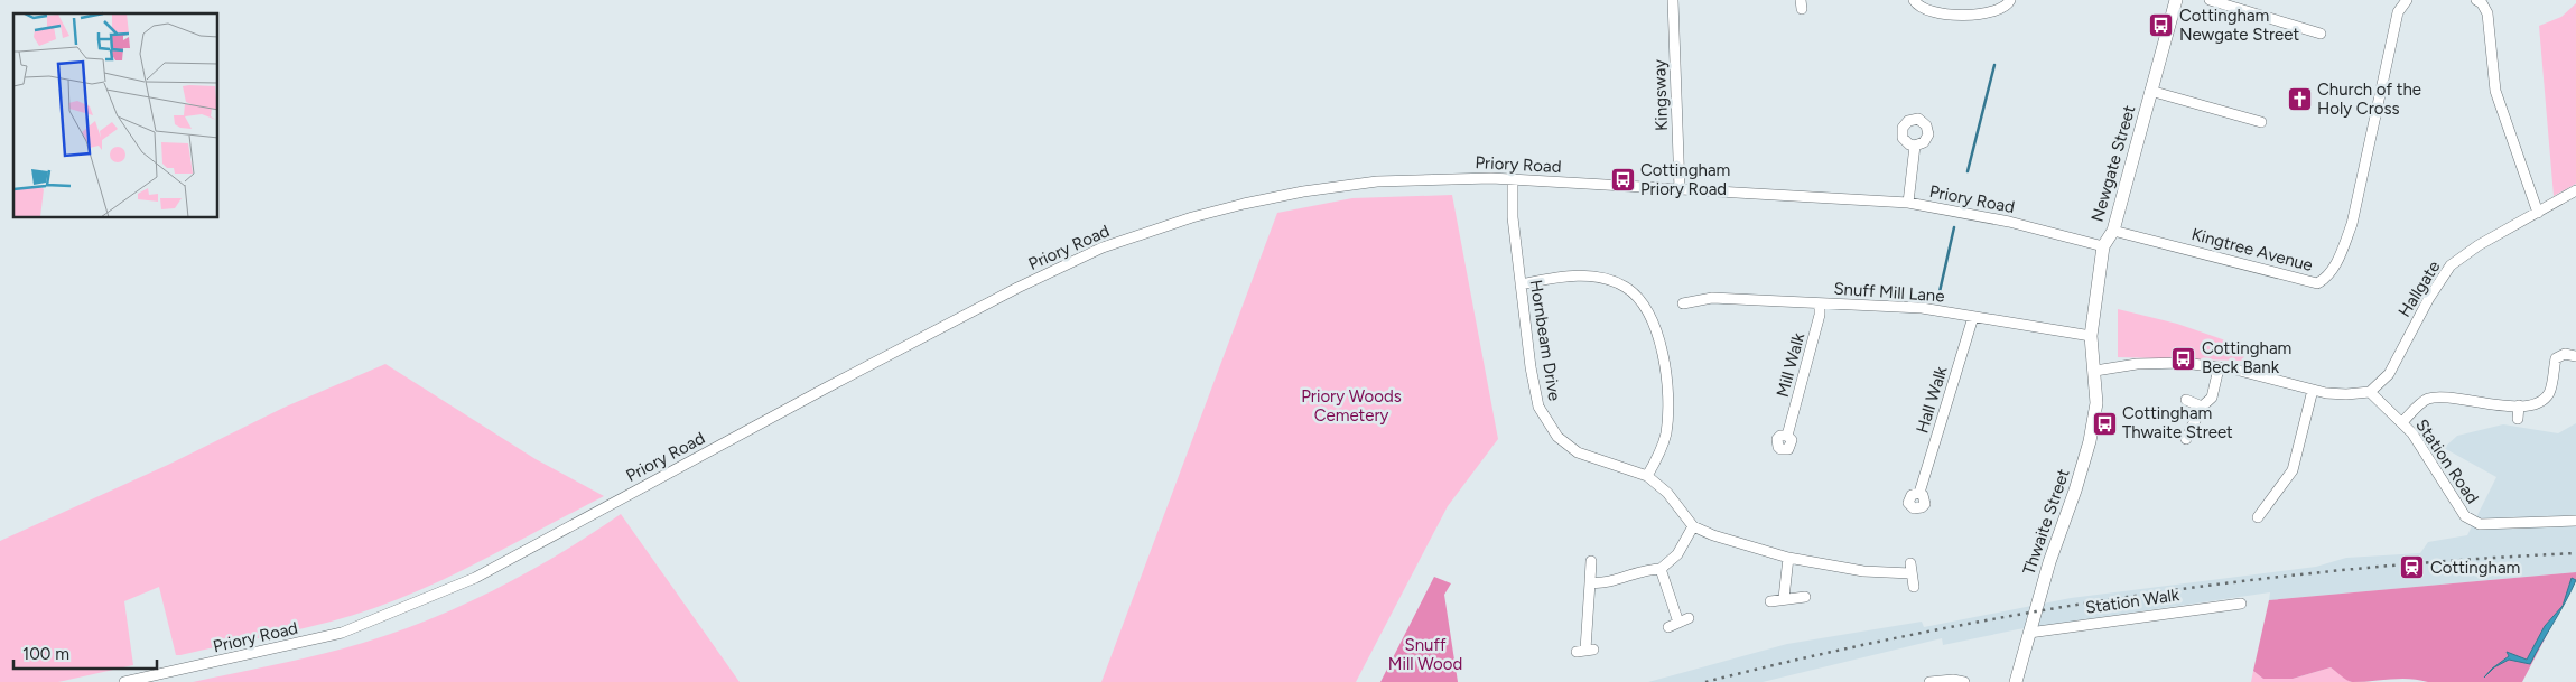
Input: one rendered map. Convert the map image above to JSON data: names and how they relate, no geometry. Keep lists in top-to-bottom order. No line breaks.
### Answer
{"streets":{"main road":["Newgate Street","Thwaite Street"],"street":["Kingsway","Priory Road","Kingtree Avenue","Hallgate","Snuff Mill Lane","Hornbeam Drive","Mill Walk","Hall Walk","Station Road","Station Walk"]},"crossings":[["Kingsway","Priory Road"],["Newgate Street","Priory Road"],["Newgate Street","Kingtree Avenue"],["Newgate Street","Snuff Mill Lane"],["Newgate Street","Thwaite Street"],["Priory Road","Hornbeam Drive"],["Hallgate","Station Road"],["Snuff Mill Lane","Mill Walk"],["Snuff Mill Lane","Hall Walk"],["Thwaite Street","Station Walk"]],"parks":["Priory Woods Cemetery","Snuff Mill Wood"],"places":{"bus stop":["Cottingham Newgate Street","Cottingham Priory Road","Cottingham Beck Bank","Cottingham Thwaite Street"],"church":["Church of the Holy Cross"],"station":["Cottingham"]},"scale_bar":"100 m"}
